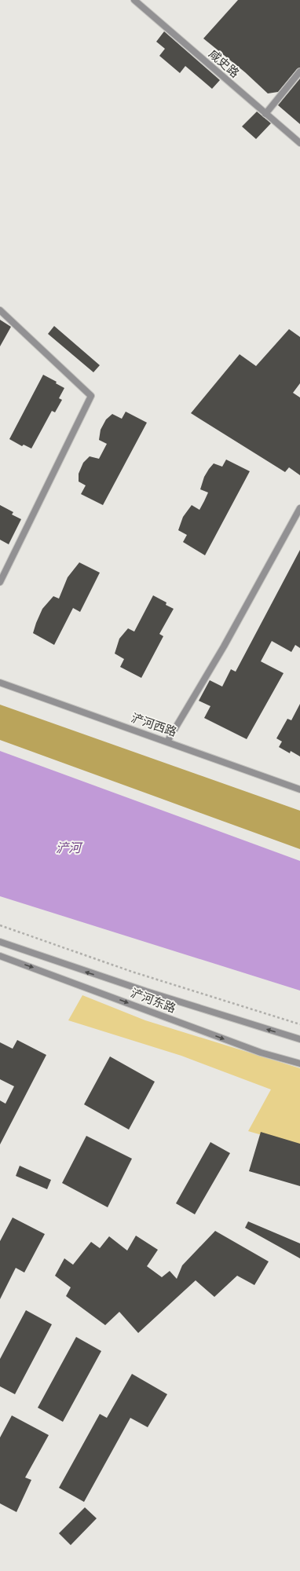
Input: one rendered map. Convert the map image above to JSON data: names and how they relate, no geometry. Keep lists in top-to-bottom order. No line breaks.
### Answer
{"streets":{"street":["咸史路","浐河西路","浐河东路"]},"water":["浐河"]}
